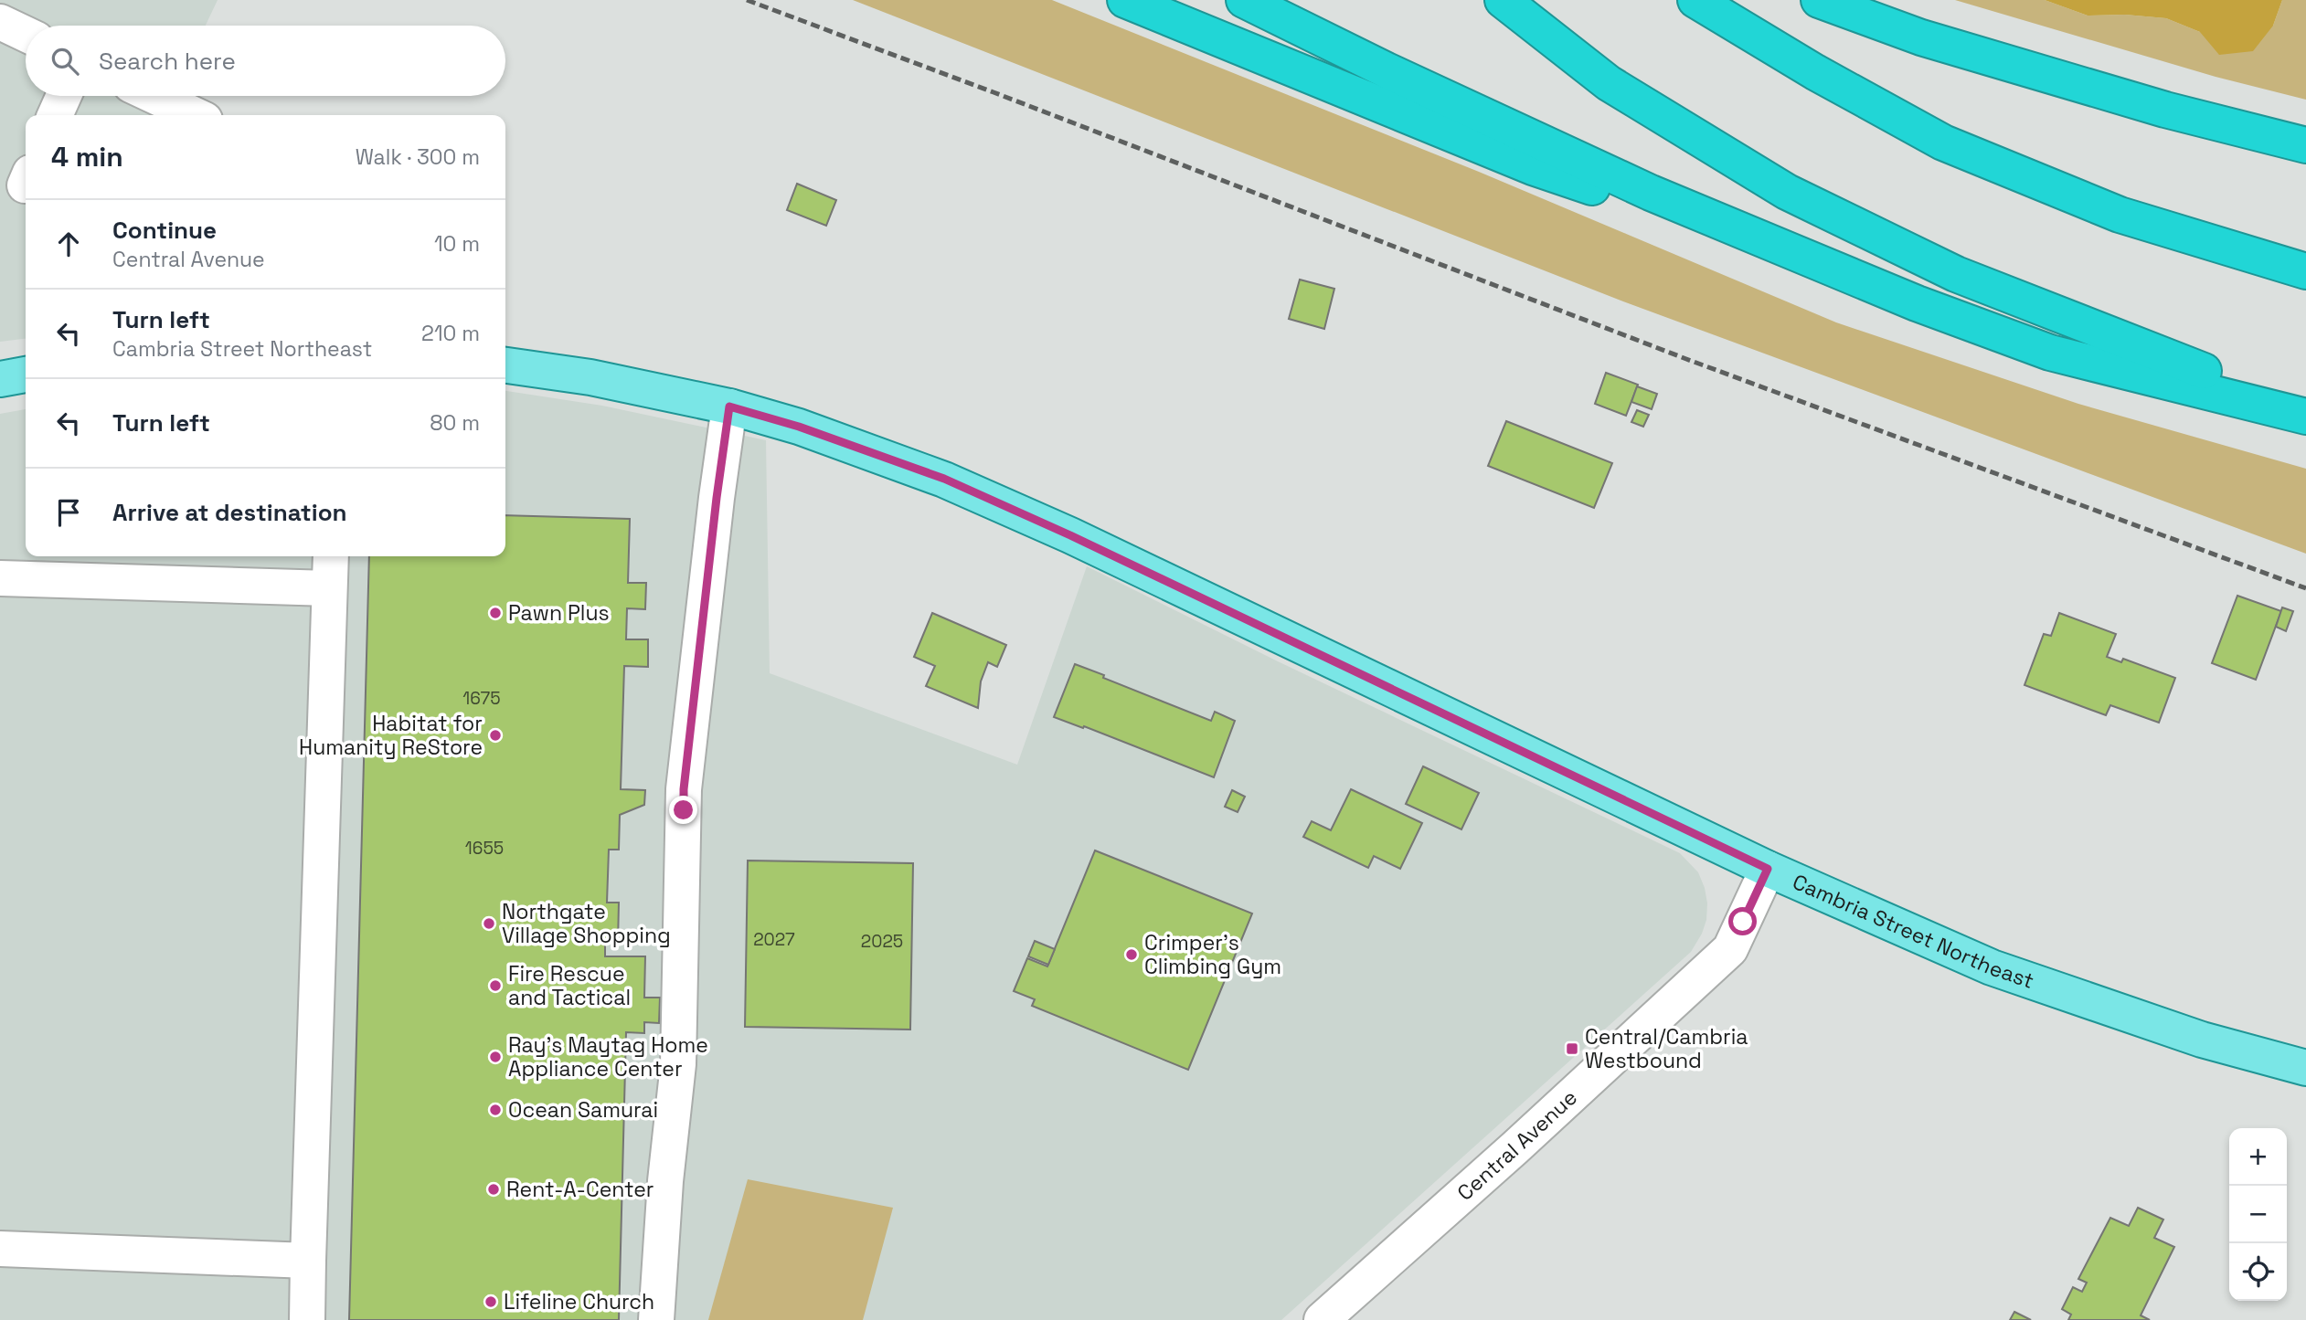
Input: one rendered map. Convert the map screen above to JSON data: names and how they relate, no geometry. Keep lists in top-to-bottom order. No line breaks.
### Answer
{"streets":{"main road":["Cambria Street Northeast"],"street":["Central Avenue"]},"crossings":[["Cambria Street Northeast","Central Avenue"]],"places":{"other":["Pawn Plus","Habitat for Humanity ReStore","Northgate Village Shopping","Crimper's Climbing Gym","Fire Rescue and Tactical","Ray's Maytag Home Appliance Center","Ocean Samurai","Rent-A-Center","Lifeline Church"],"transit":["Central/Cambria Westbound"]},"house_numbers":["1675","1655","2027","2025"],"page":{"search":"Search here","heading":["4 min","Walk · 300 m"],"list":[["Continue","Central Avenue","10 m"],["Turn left","Cambria Street Northeast","210 m"],["Turn left","80 m"],"Arrive at destination"],"map_buttons":["+","−"]}}
